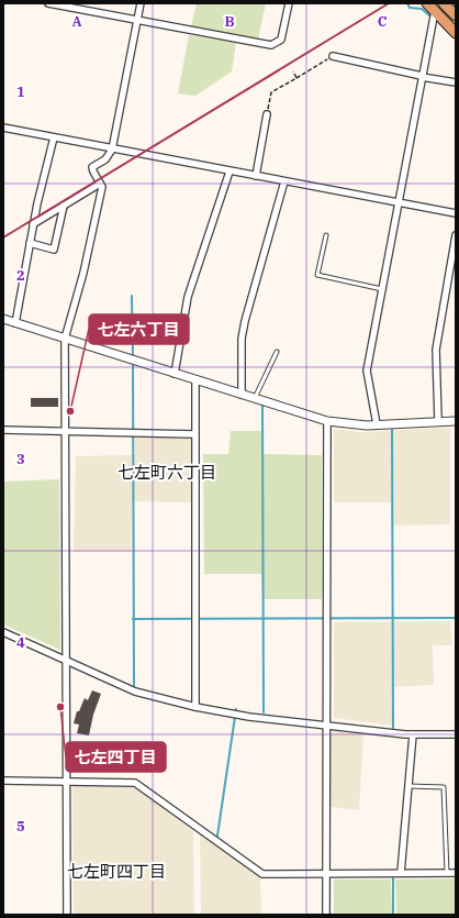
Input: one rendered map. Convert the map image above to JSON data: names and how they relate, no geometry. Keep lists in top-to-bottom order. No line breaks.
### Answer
{"districts":["七左町六丁目","七左町四丁目"],"places":["七左六丁目","七左四丁目"],"grid":{"columns":["A","B","C"],"rows":["1","2","3","4","5"]}}
